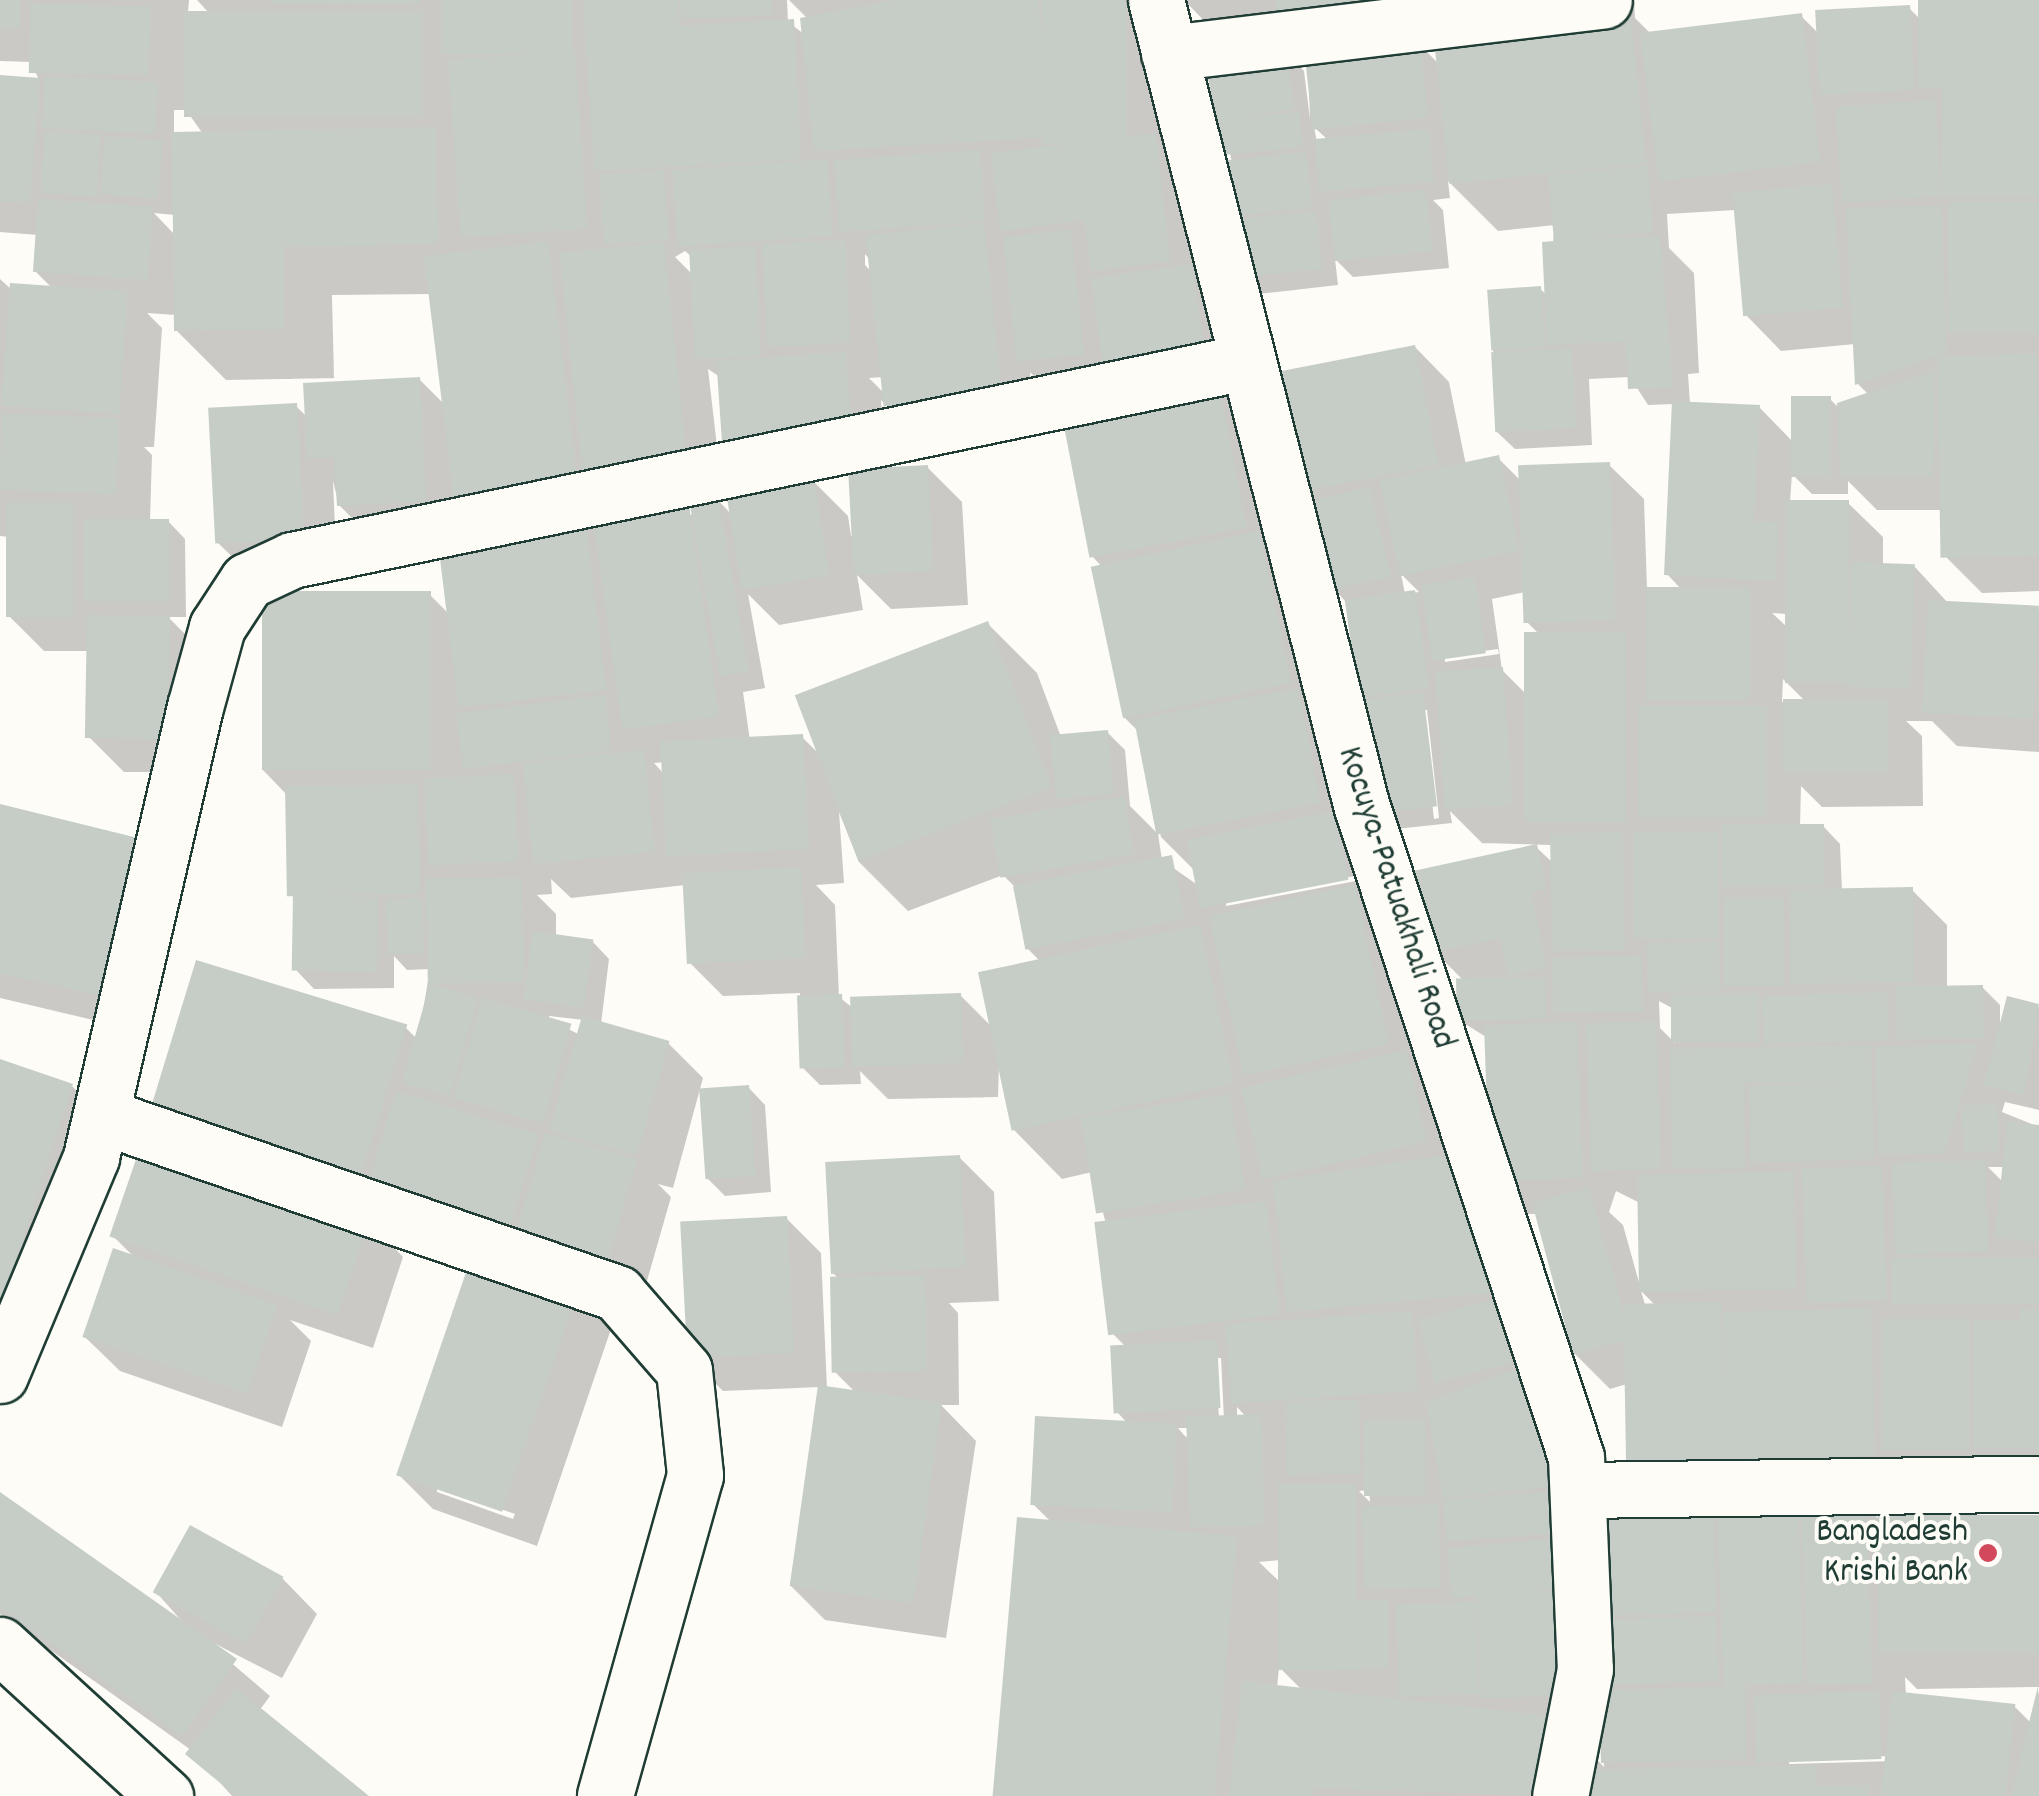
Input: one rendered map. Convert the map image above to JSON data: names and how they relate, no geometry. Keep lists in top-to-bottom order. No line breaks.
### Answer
{"streets":{"street":["Kocuya-Patuakhali Road"]},"places":["Bangladesh Krishi Bank"]}
